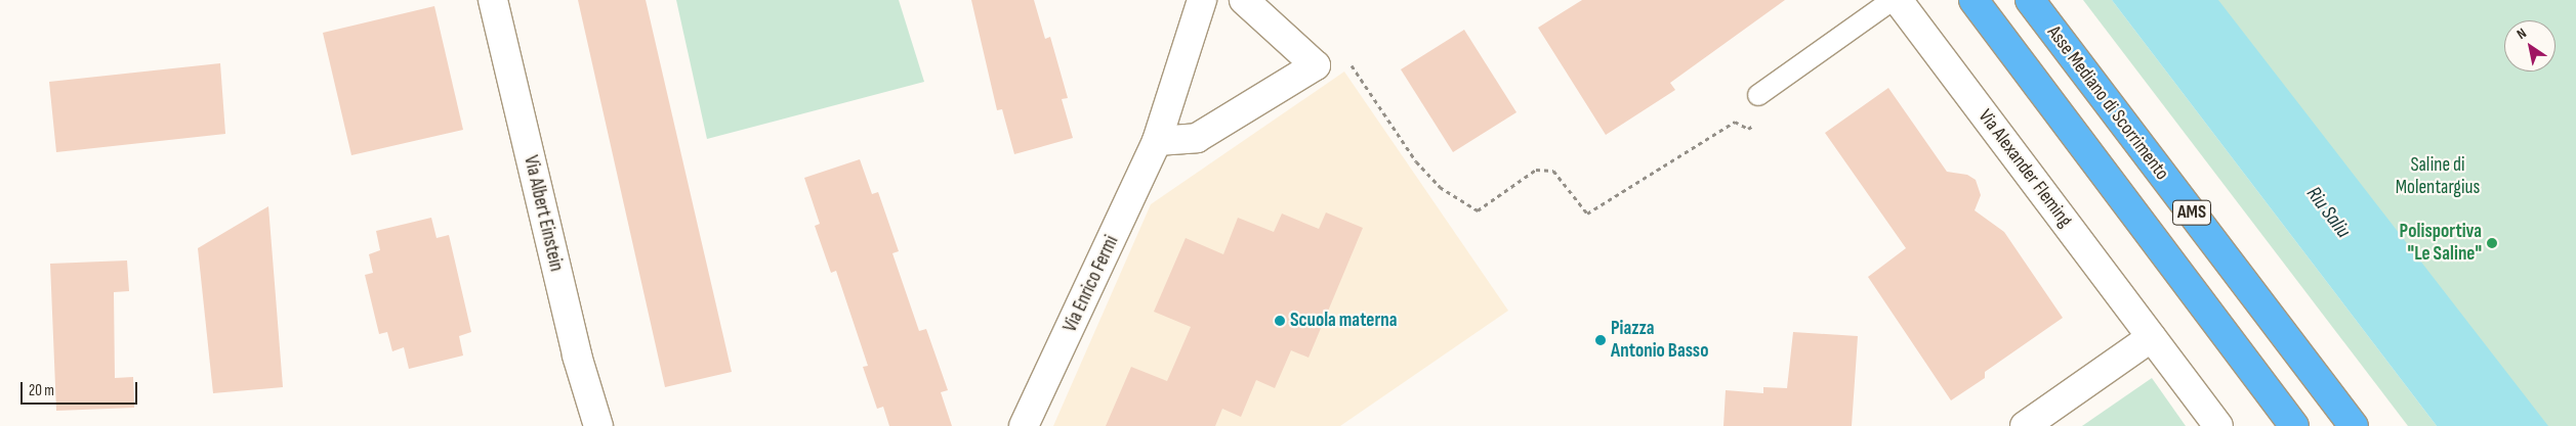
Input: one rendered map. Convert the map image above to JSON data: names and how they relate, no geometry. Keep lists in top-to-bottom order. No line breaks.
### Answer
{"streets":{"highway":["Asse Mediano di Scorrimento","AMS"],"street":["Via Alexander Fleming","Via Albert Einstein","Via Enrico Fermi"]},"water":["Riu Saliu"],"parks":["Saline di Molentargius"],"places":["Polisportiva \"Le Saline\"","Scuola materna","Piazza Antonio Basso"],"scale_bar":"20 m","north":"top left"}
